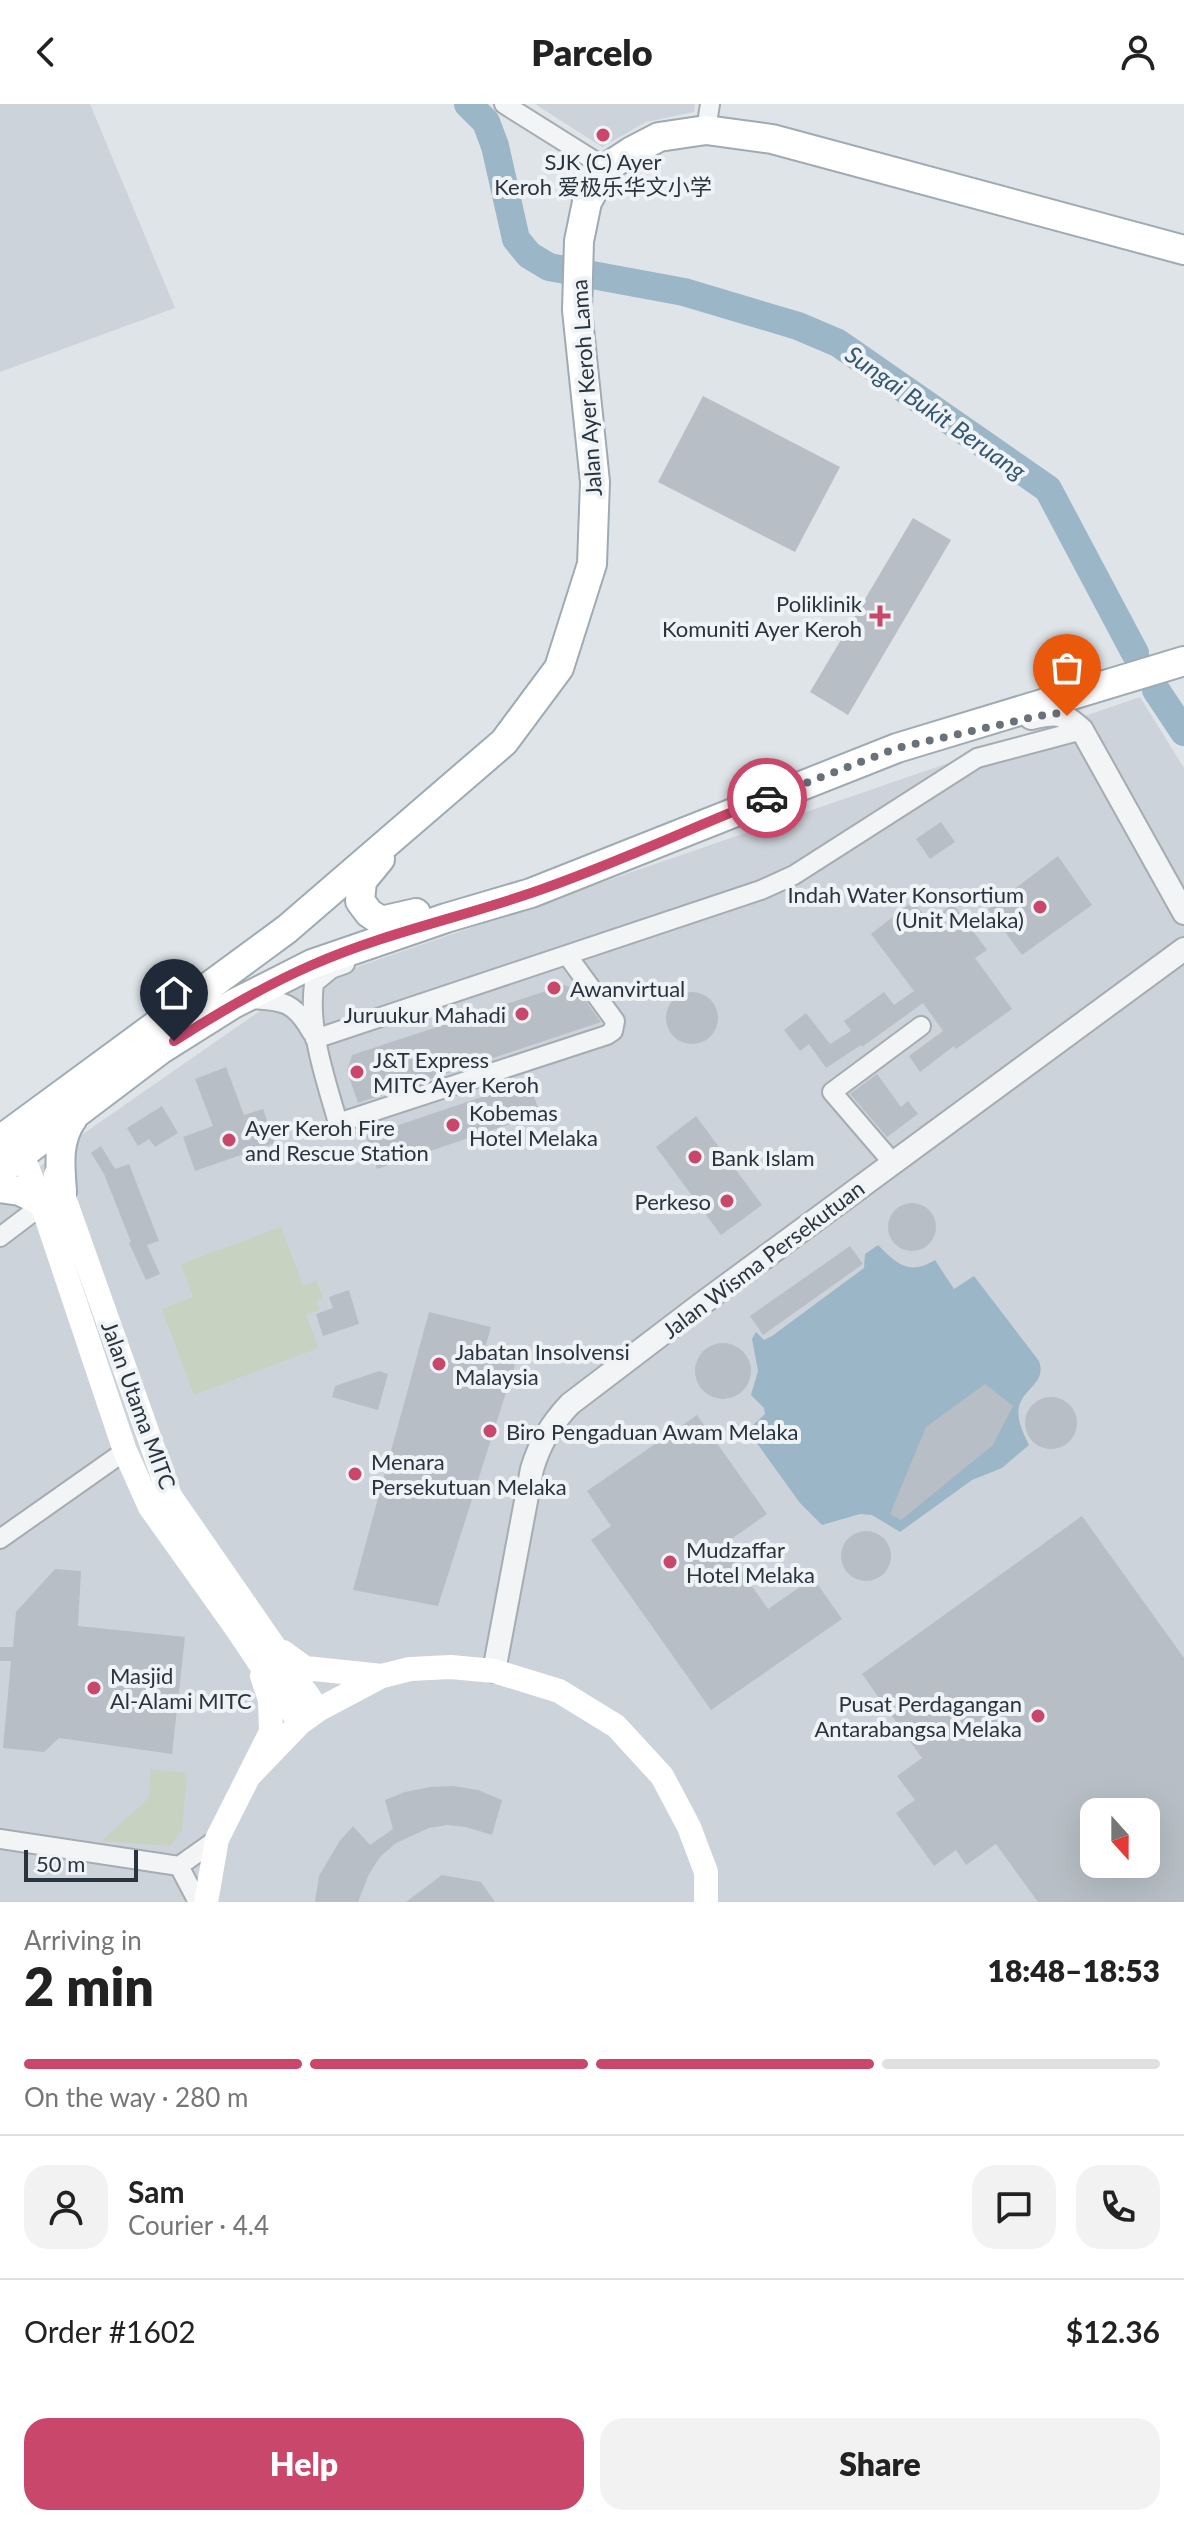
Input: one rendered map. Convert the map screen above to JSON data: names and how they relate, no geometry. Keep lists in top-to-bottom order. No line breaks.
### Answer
{"streets":{"main road":["Jalan Ayer Keroh Lama","Jalan Utama MITC"],"street":["Jalan Wisma Persekutuan"]},"water":["Sungai Bukit Beruang"],"places":{"other":["SJK (C) Ayer Keroh 爱极乐华文小学","Indah Water Konsortium (Unit Melaka)","Awanvirtual","Juruukur Mahadi","J&T Express MITC Ayer Keroh","Kobemas Hotel Melaka","Ayer Keroh Fire and Rescue Station","Bank Islam","Perkeso","Jabatan Insolvensi Malaysia","Biro Pengaduan Awam Melaka","Menara Persekutuan Melaka","Mudzaffar Hotel Melaka","Masjid Al-Alami MITC","Pusat Perdagangan Antarabangsa Melaka"],"health":["Poliklinik Komuniti Ayer Keroh"]},"scale_bar":"50 m","north":"bottom","page":{"header":"Parcelo","scale":"50 m","heading":["2 min","Arriving in","18:48–18:53"],"panel":["Sam","Courier · 4.4","Order #1602","$12.36"],"bar":"On the way · 280 m","buttons":["Help","Share"]}}
